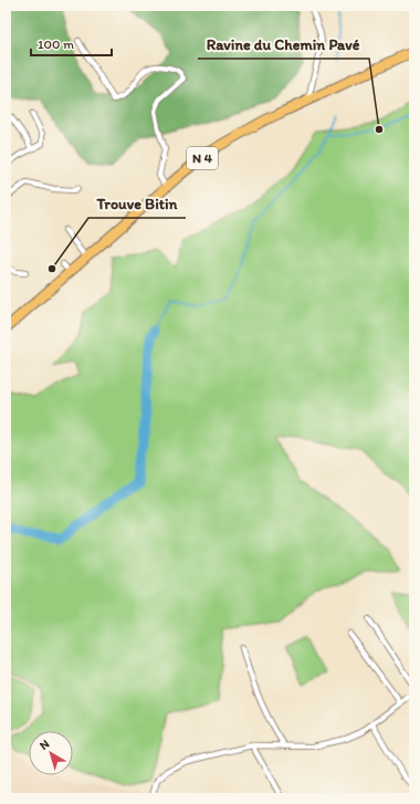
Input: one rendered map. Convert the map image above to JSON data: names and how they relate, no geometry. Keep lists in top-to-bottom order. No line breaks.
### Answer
{"streets":{"highway":["N 4"]},"places":["Ravine du Chemin Pavé","Trouve Bitin"],"scale_bar":"100 m","north":"top left"}
